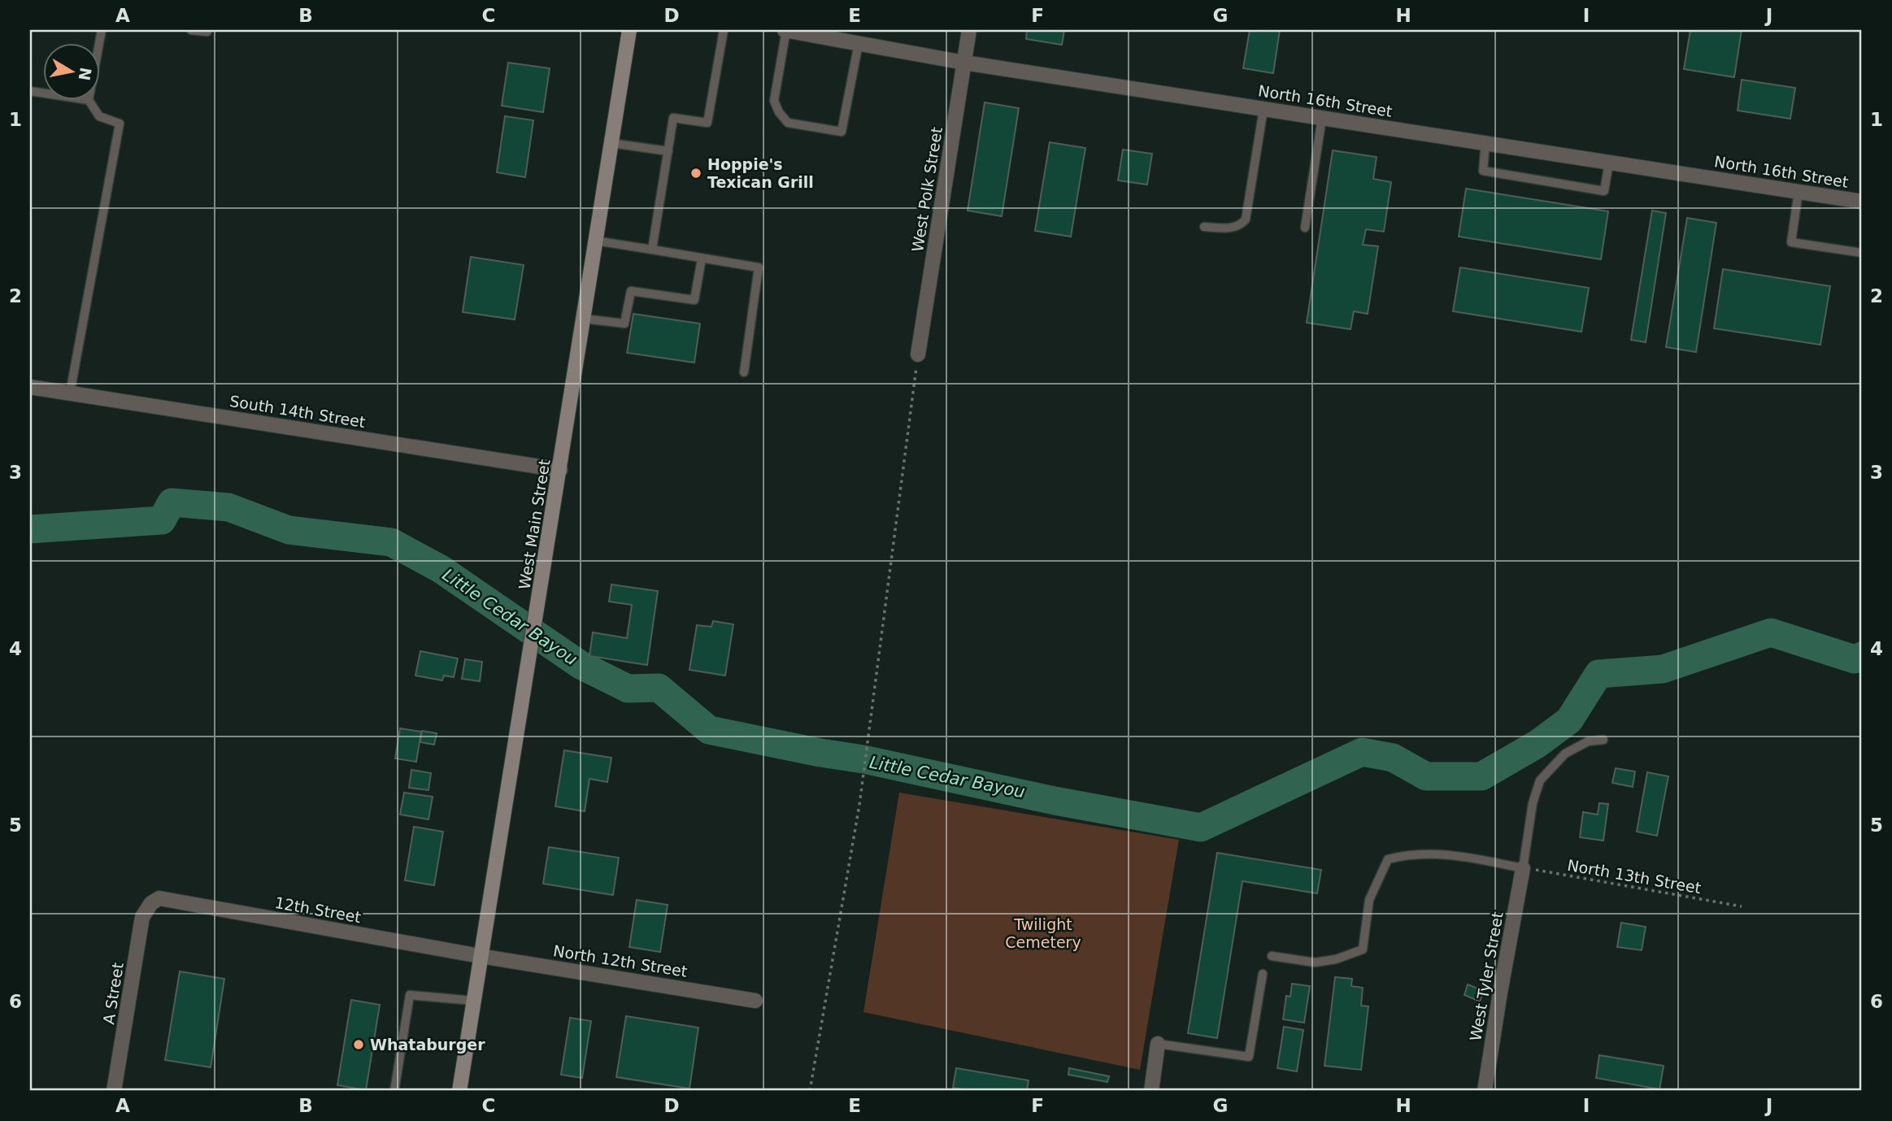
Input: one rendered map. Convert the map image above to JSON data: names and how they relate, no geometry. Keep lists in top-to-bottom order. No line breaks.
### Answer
{"streets":{"main road":["West Main Street"],"street":["North 16th Street","West Polk Street","South 14th Street","12th Street","North 12th Street","West Tyler Street","A Street"],"path":["North 13th Street"]},"crossings":[["North 16th Street","West Polk Street"],["South 14th Street","West Main Street"],["West Main Street","12th Street"],["West Main Street","North 12th Street"],["North 13th Street","West Tyler Street"],["12th Street","North 12th Street"],["12th Street","A Street"]],"water":["Little Cedar Bayou"],"parks":["Twilight Cemetery"],"places":["Hoppie's Texican Grill","Whataburger"],"north":"right","grid":{"columns":["A","B","C","D","E","F","G","H","I","J"],"rows":["1","2","3","4","5","6"]}}
